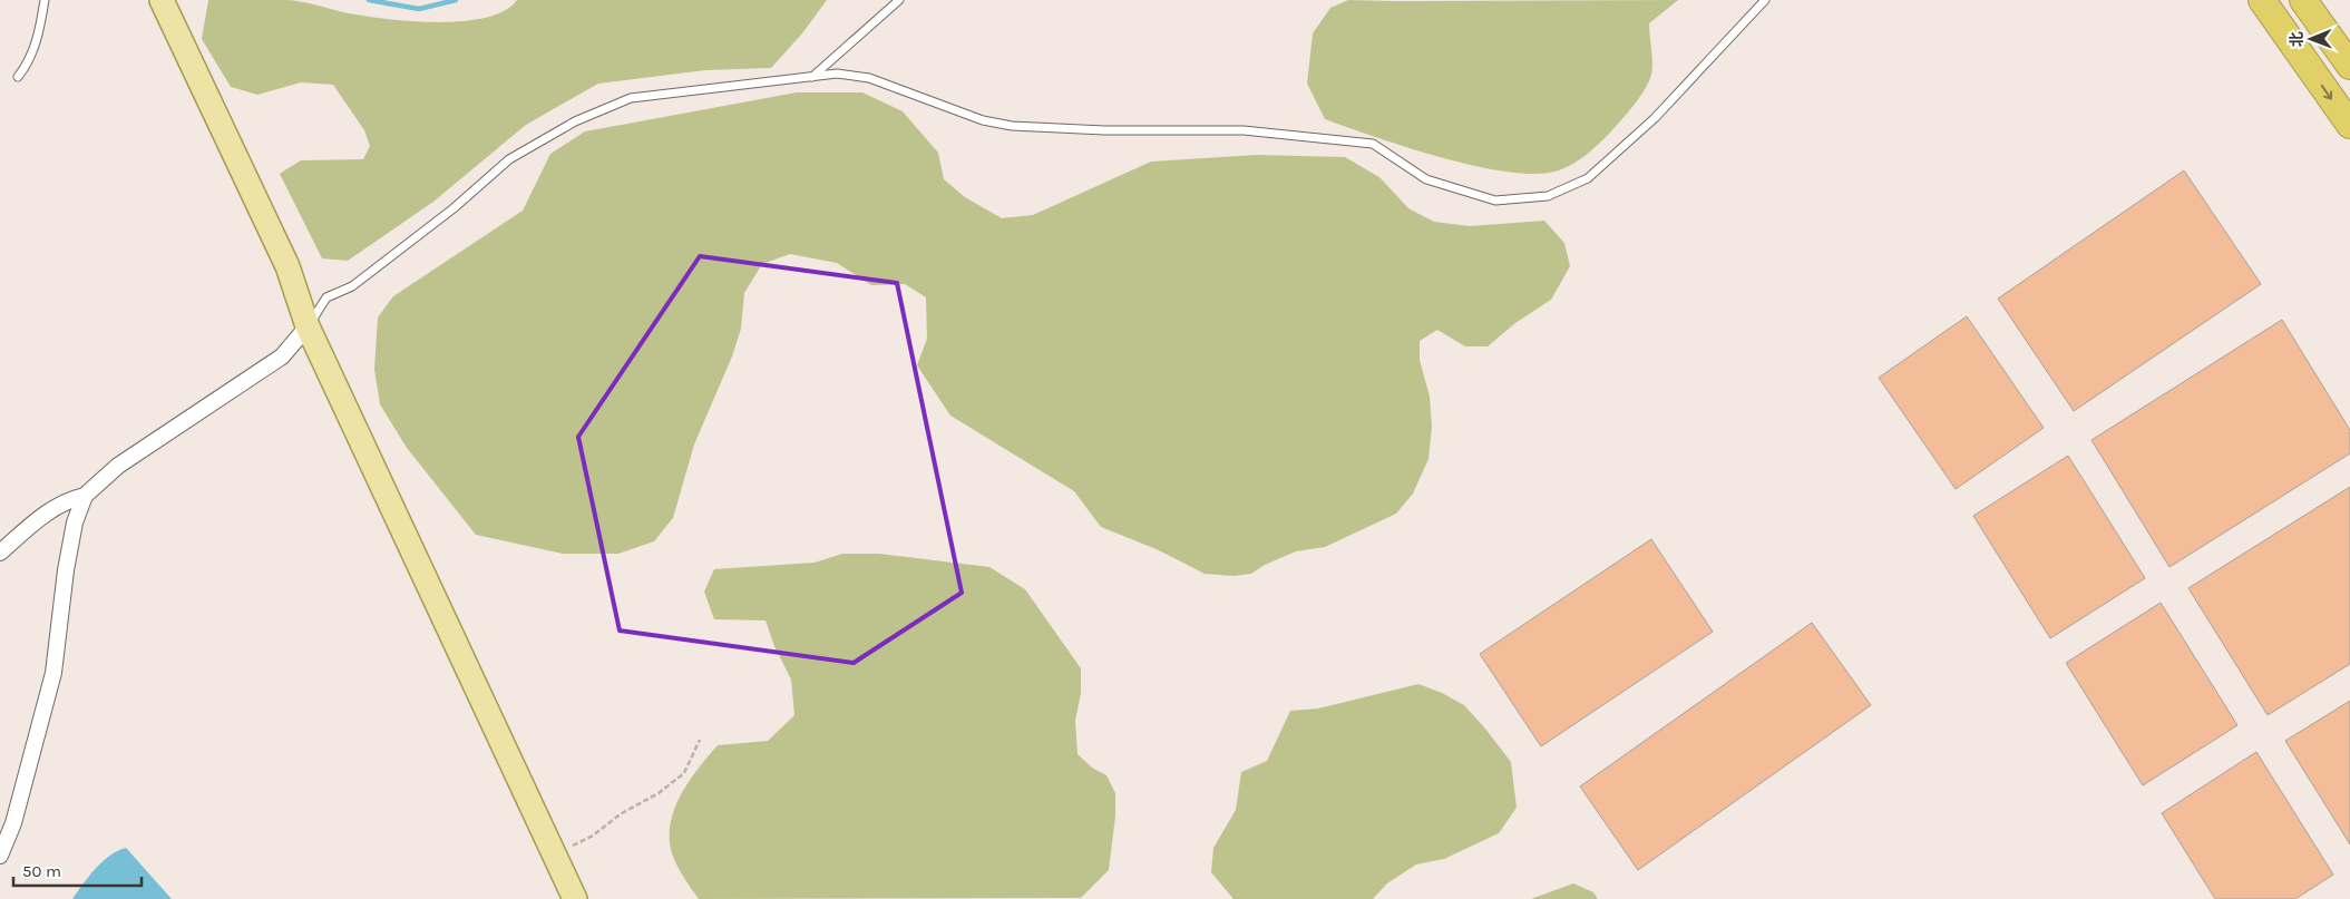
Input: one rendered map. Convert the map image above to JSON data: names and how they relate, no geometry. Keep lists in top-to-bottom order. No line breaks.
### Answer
{"scale_bar":"50 m","north":"left"}
